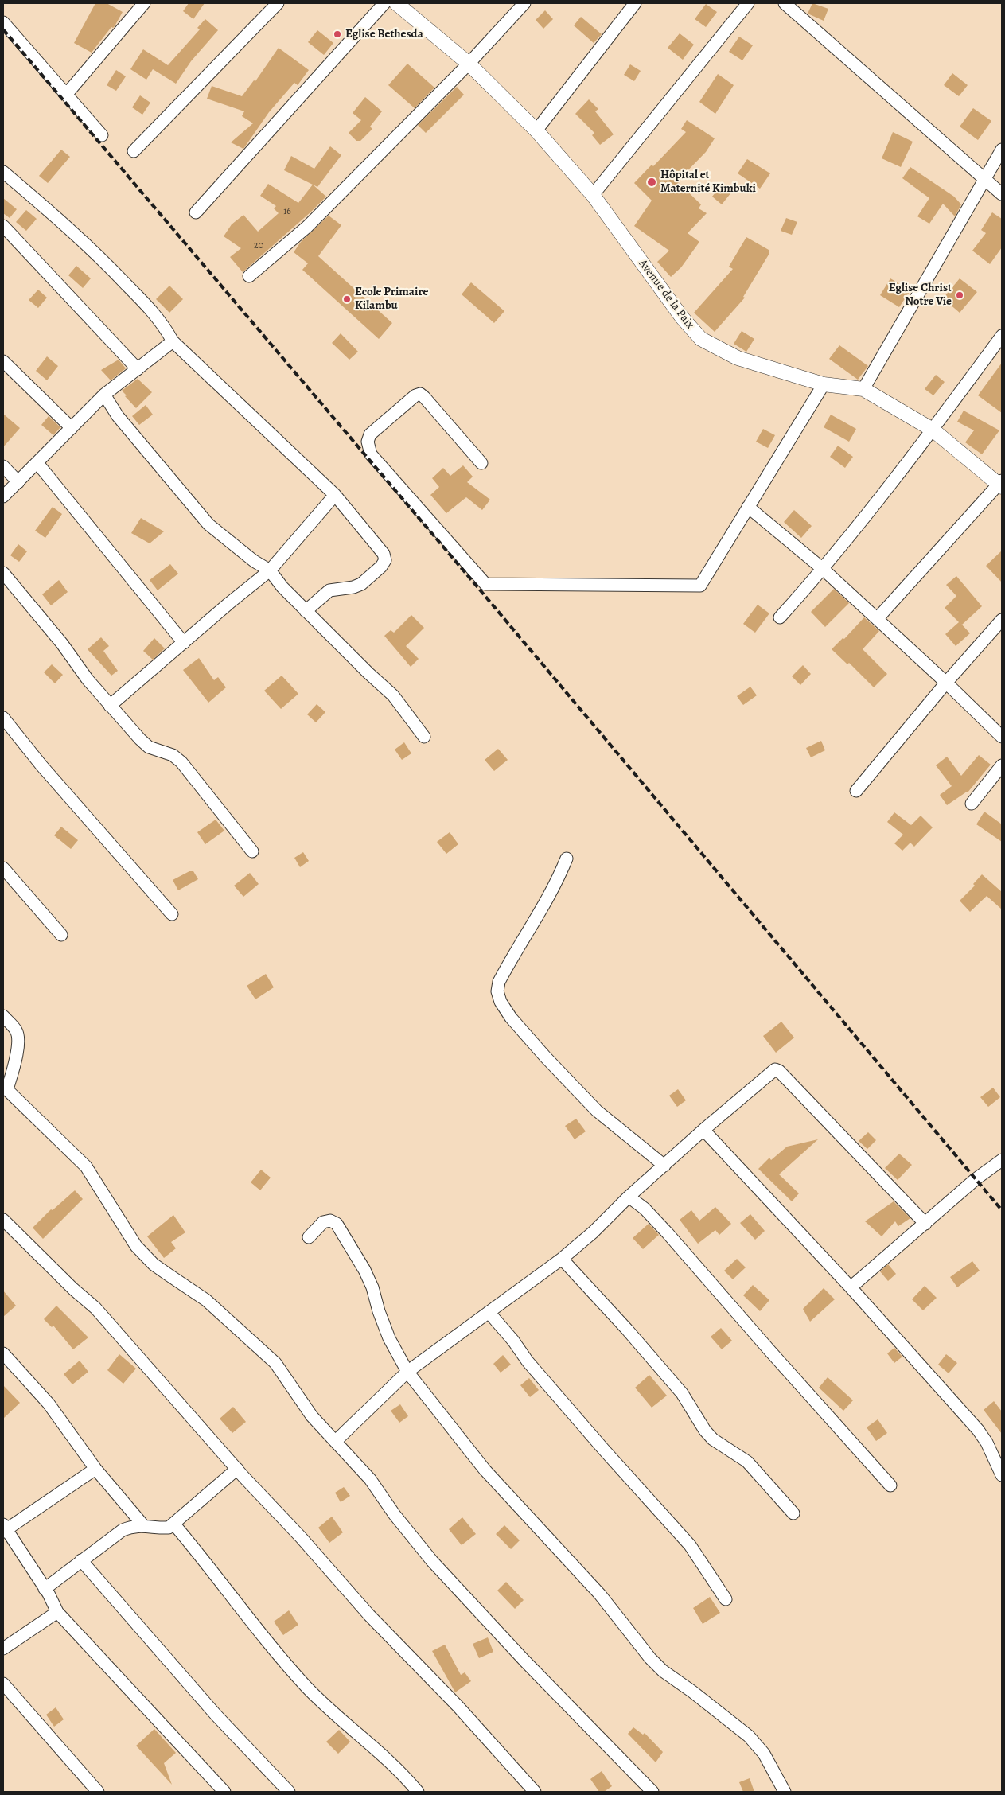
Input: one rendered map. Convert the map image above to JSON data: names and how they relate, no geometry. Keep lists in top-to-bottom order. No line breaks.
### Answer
{"streets":{"street":["Avenue de la Paix"]},"places":["Eglise Bethesda","Hôpital et Maternité Kimbuki","Eglise Christ Notre Vie","Ecole Primaire Kilambu"],"house_numbers":["16","20"]}
